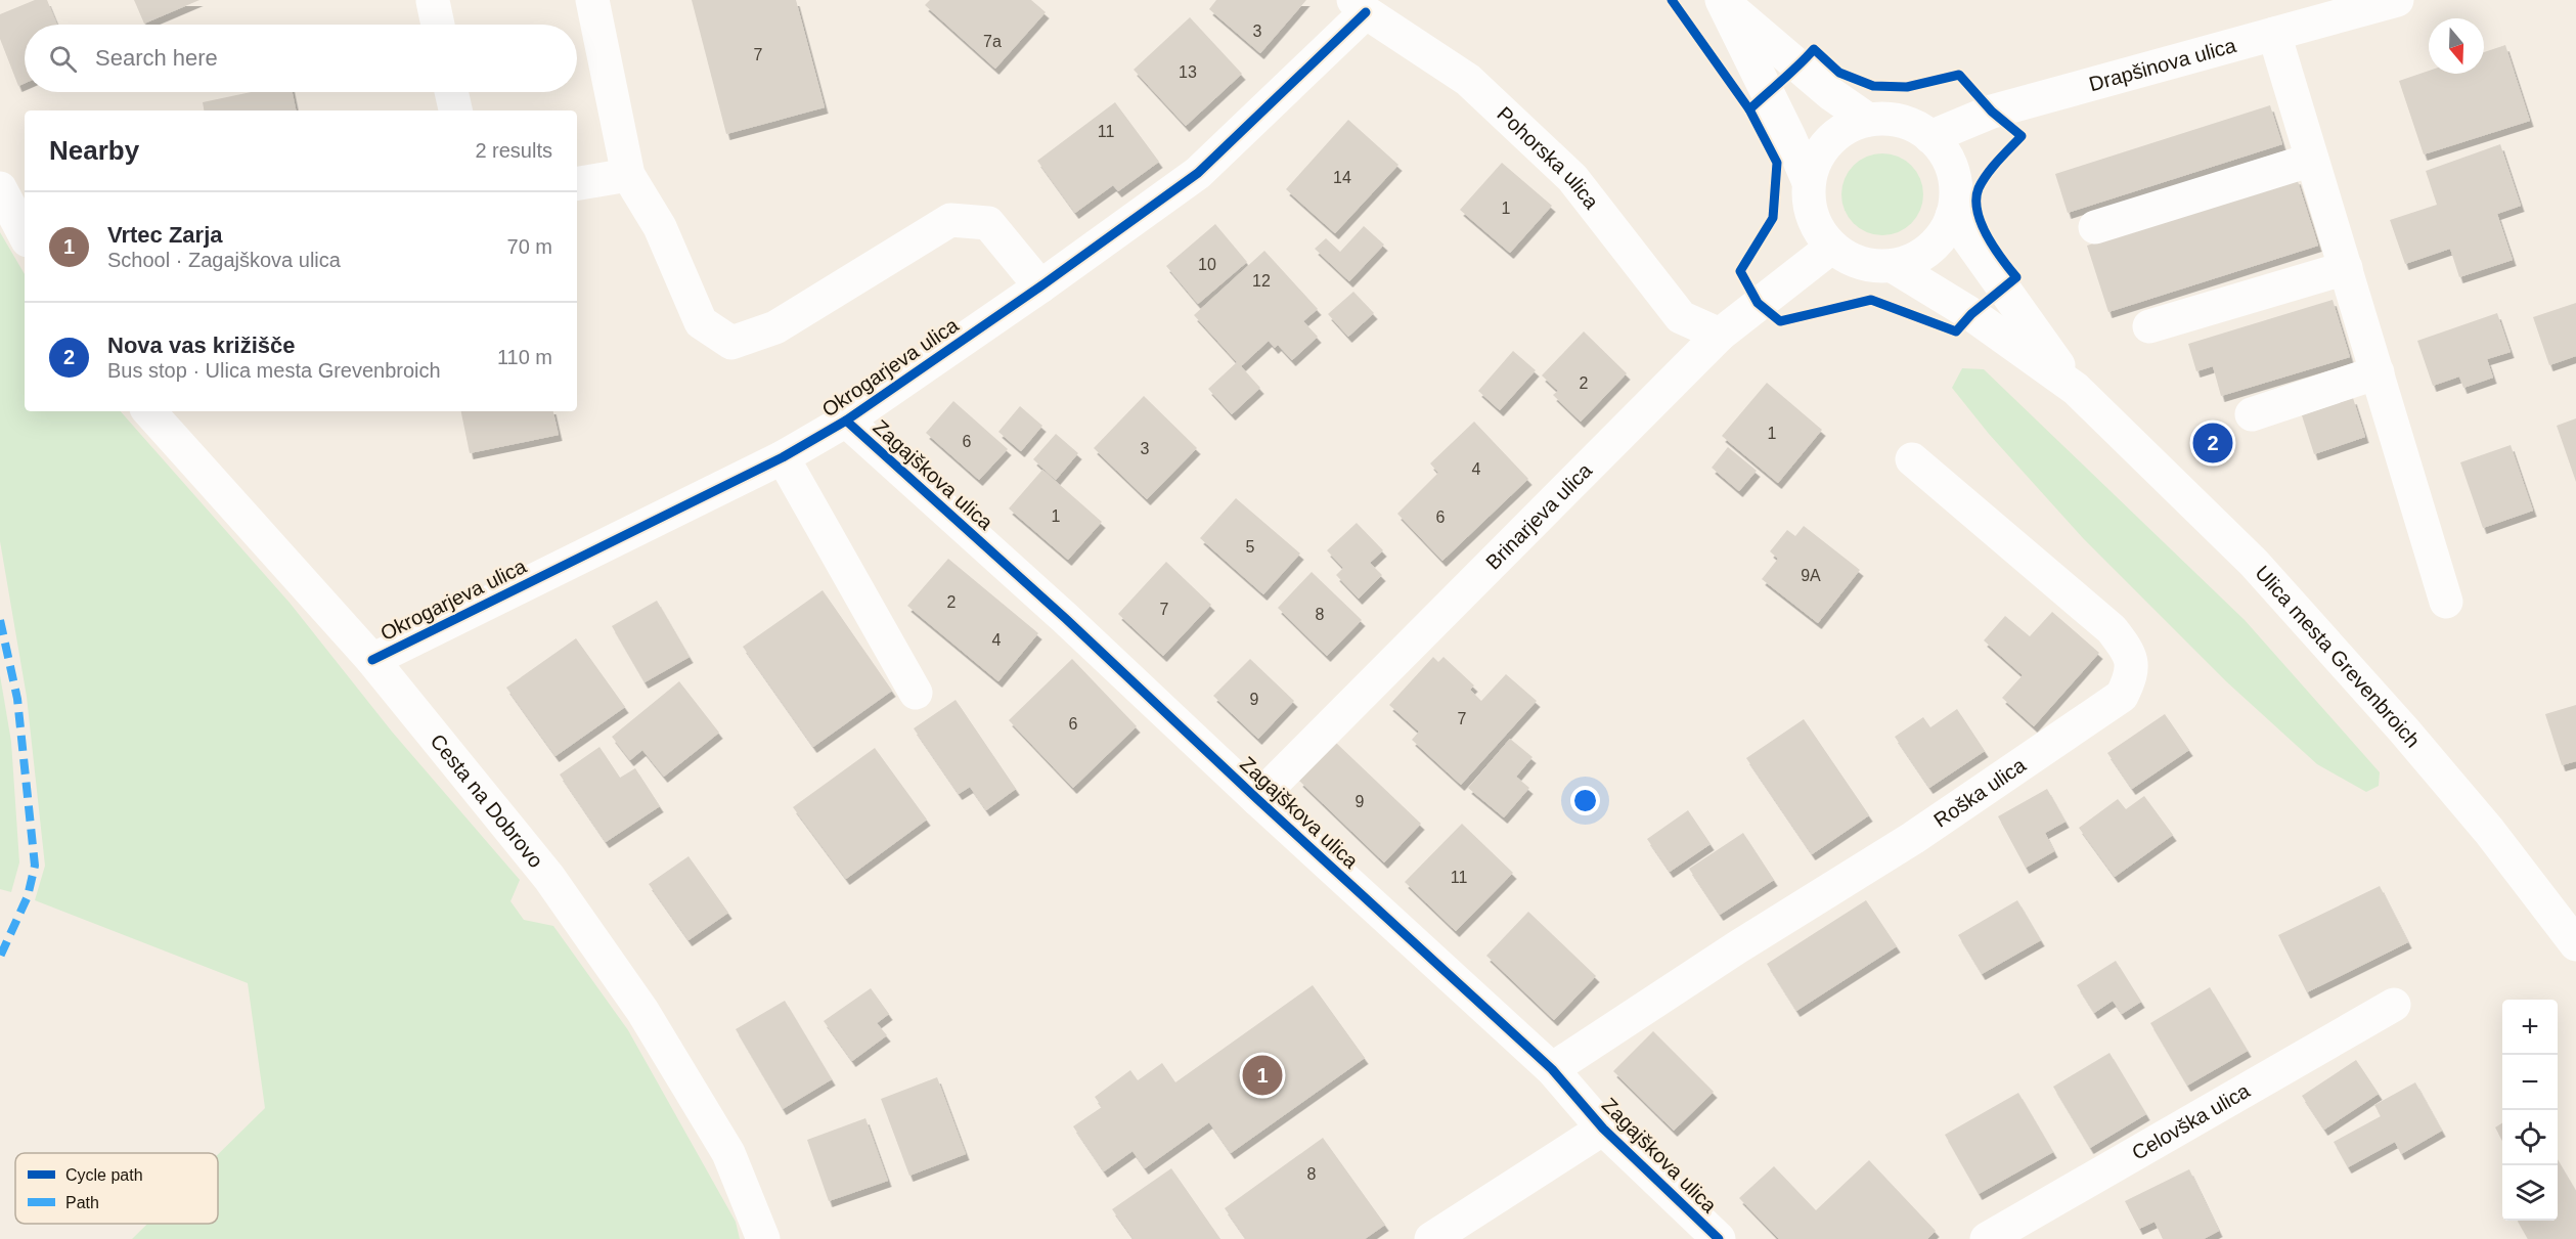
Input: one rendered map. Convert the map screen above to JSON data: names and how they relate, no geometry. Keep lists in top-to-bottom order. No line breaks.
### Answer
{"streets":{"street":["Drapšinova ulica","Pohorska ulica","Okrogarjeva ulica","Zagajškova ulica","Brinarjeva ulica","Ulica mesta Grevenbroich","Roška ulica","Cesta na Dobrovo","Celovška ulica"]},"crossings":[["Drapšinova ulica","Brinarjeva ulica"],["Pohorska ulica","Okrogarjeva ulica"],["Pohorska ulica","Brinarjeva ulica"],["Okrogarjeva ulica","Zagajškova ulica"],["Okrogarjeva ulica","Cesta na Dobrovo"],["Zagajškova ulica","Brinarjeva ulica"],["Zagajškova ulica","Roška ulica"]],"house_numbers":["3","7a","7","13","11","14","1","10","12","2","1","6","3","4","1","6","5","9A","2","7","8","4","9","7","6","9","11","8"],"legend":["Cycle path","Path"],"north":"bottom","page":{"search":"Search here","heading":["Nearby","2 results"],"list":[{"mark":"1","name":"Vrtec Zarja","note":"School · Zagajškova ulica","value":"70 m"},{"mark":"2","name":"Nova vas križišče","note":"Bus stop · Ulica mesta Grevenbroich","value":"110 m"}],"pins":["2","1"],"map_buttons":["+","−"]}}
